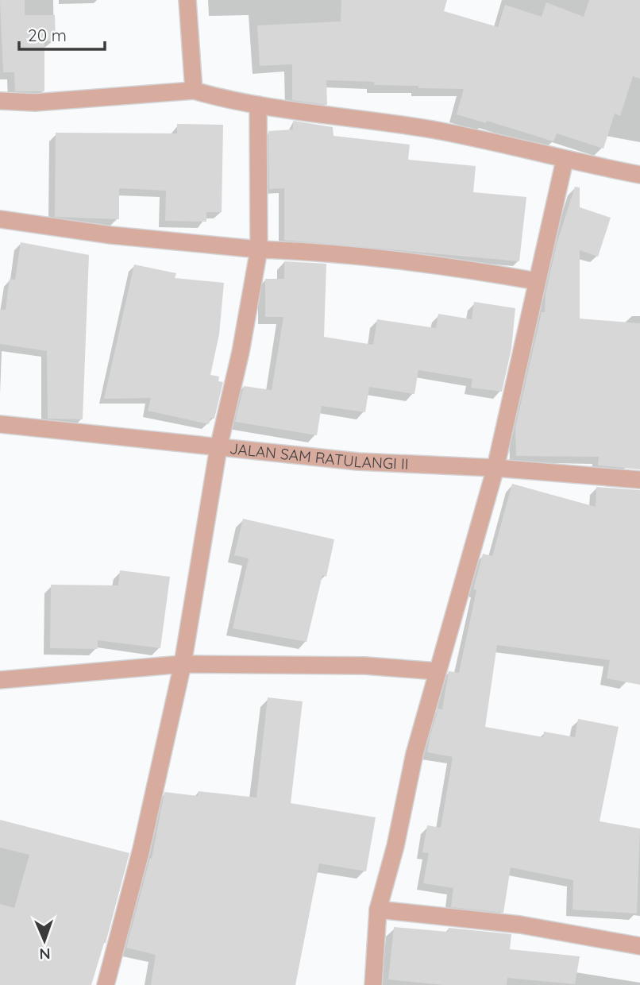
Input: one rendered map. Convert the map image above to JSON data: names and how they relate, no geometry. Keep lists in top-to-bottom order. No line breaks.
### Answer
{"streets":{"street":["JALAN SAM RATULANGI II"]},"scale_bar":"20 m","north":"bottom"}
